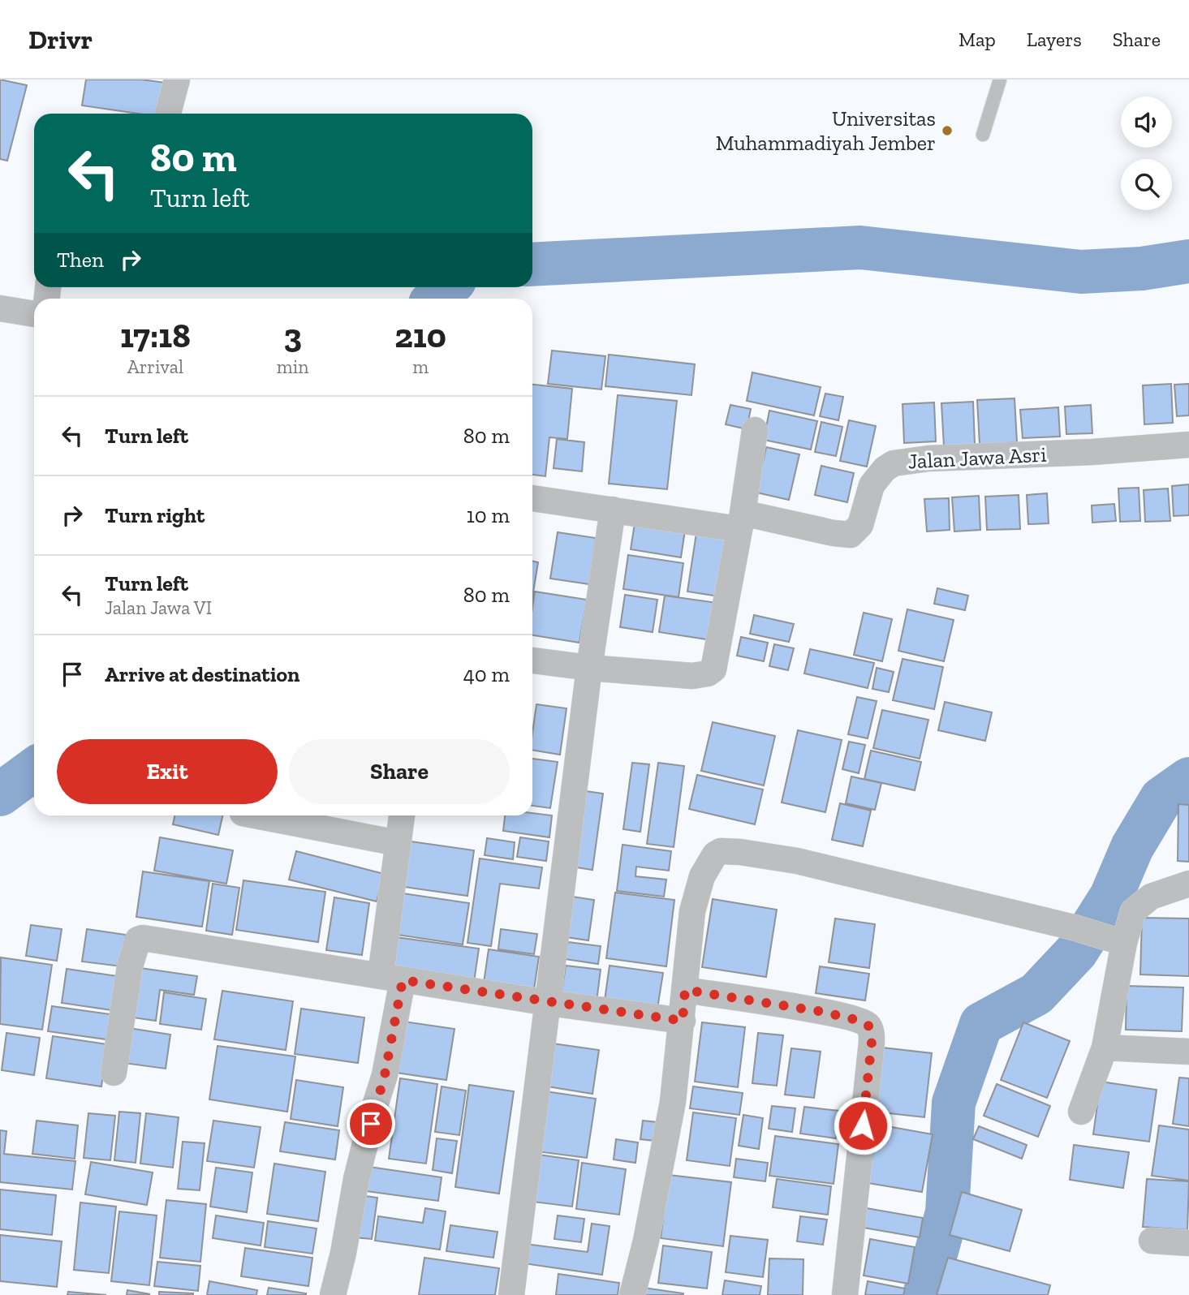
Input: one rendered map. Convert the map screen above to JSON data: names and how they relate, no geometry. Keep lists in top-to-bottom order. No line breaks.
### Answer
{"streets":{"street":["Jalan Jawa Asri"]},"places":["Universitas Muhammadiyah Jember"],"page":{"header":"Drivr","nav":["Map","Layers","Share"],"turn":["80 m","Turn left"],"then":"Then","eta":["17:18","Arrival","3","min","210","m"],"list":[{"name":"Turn left","value":"80 m"},{"name":"Turn right","value":"10 m"},{"name":"Turn left","note":"Jalan Jawa VI","value":"80 m"},{"name":"Arrive at destination","value":"40 m"}],"buttons":["Exit","Share"]}}
